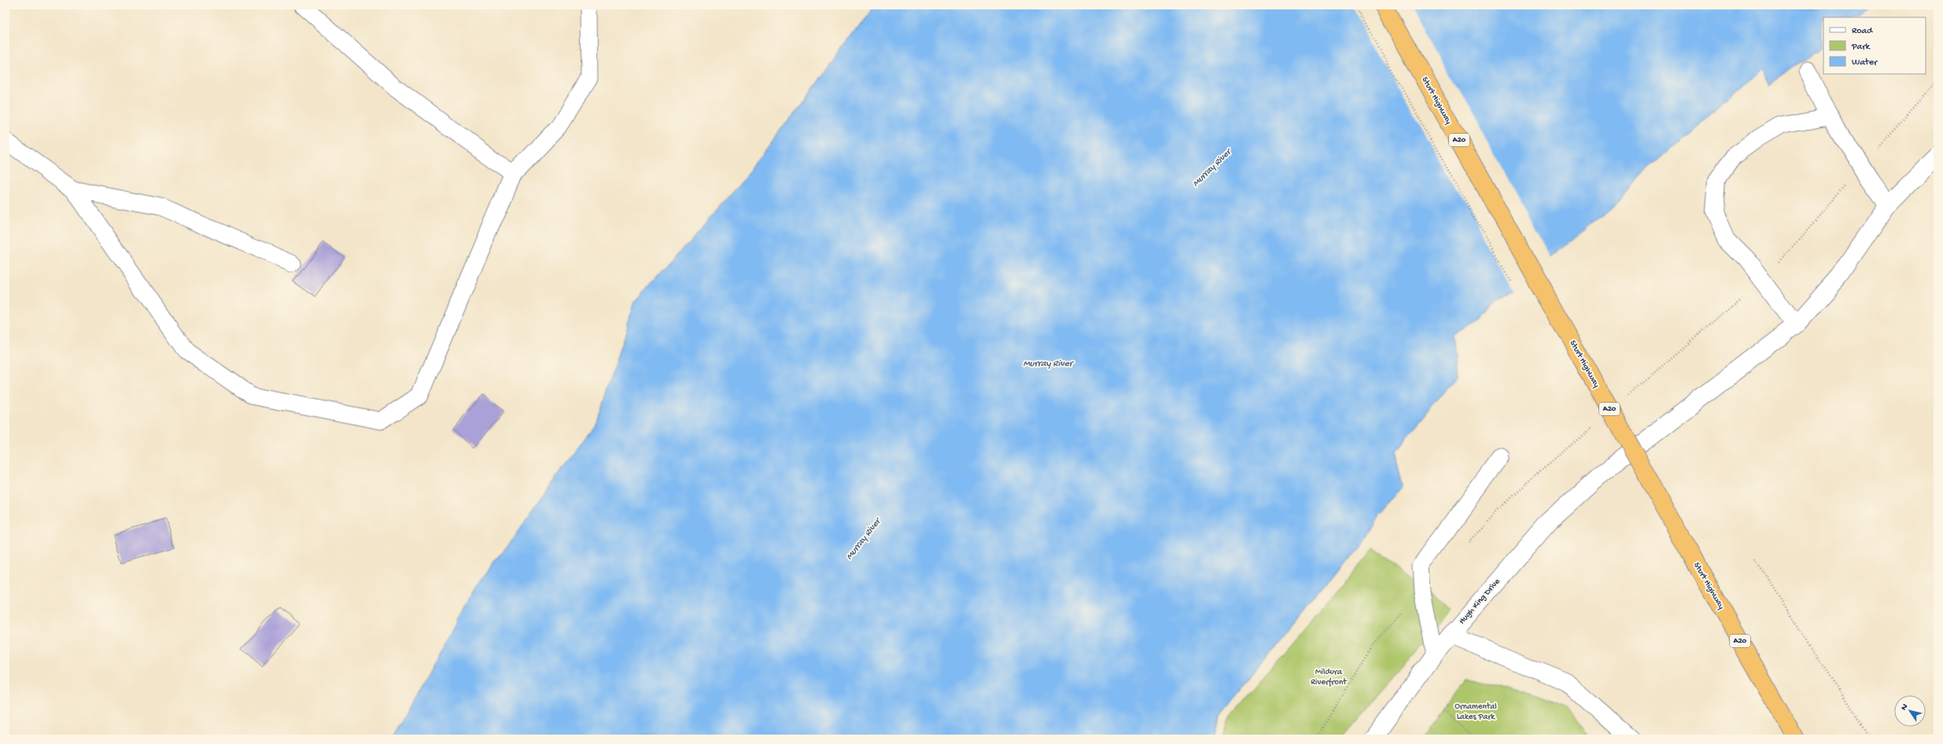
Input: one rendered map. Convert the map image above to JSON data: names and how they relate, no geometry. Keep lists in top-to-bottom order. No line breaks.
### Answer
{"streets":{"highway":["Sturt Highway","A20"],"street":["Hugh King Drive"]},"water":["Murray River"],"parks":["Mildura Riverfront","Ornamental Lakes Park"],"legend":["Road","Park","Water"],"north":"top left"}
